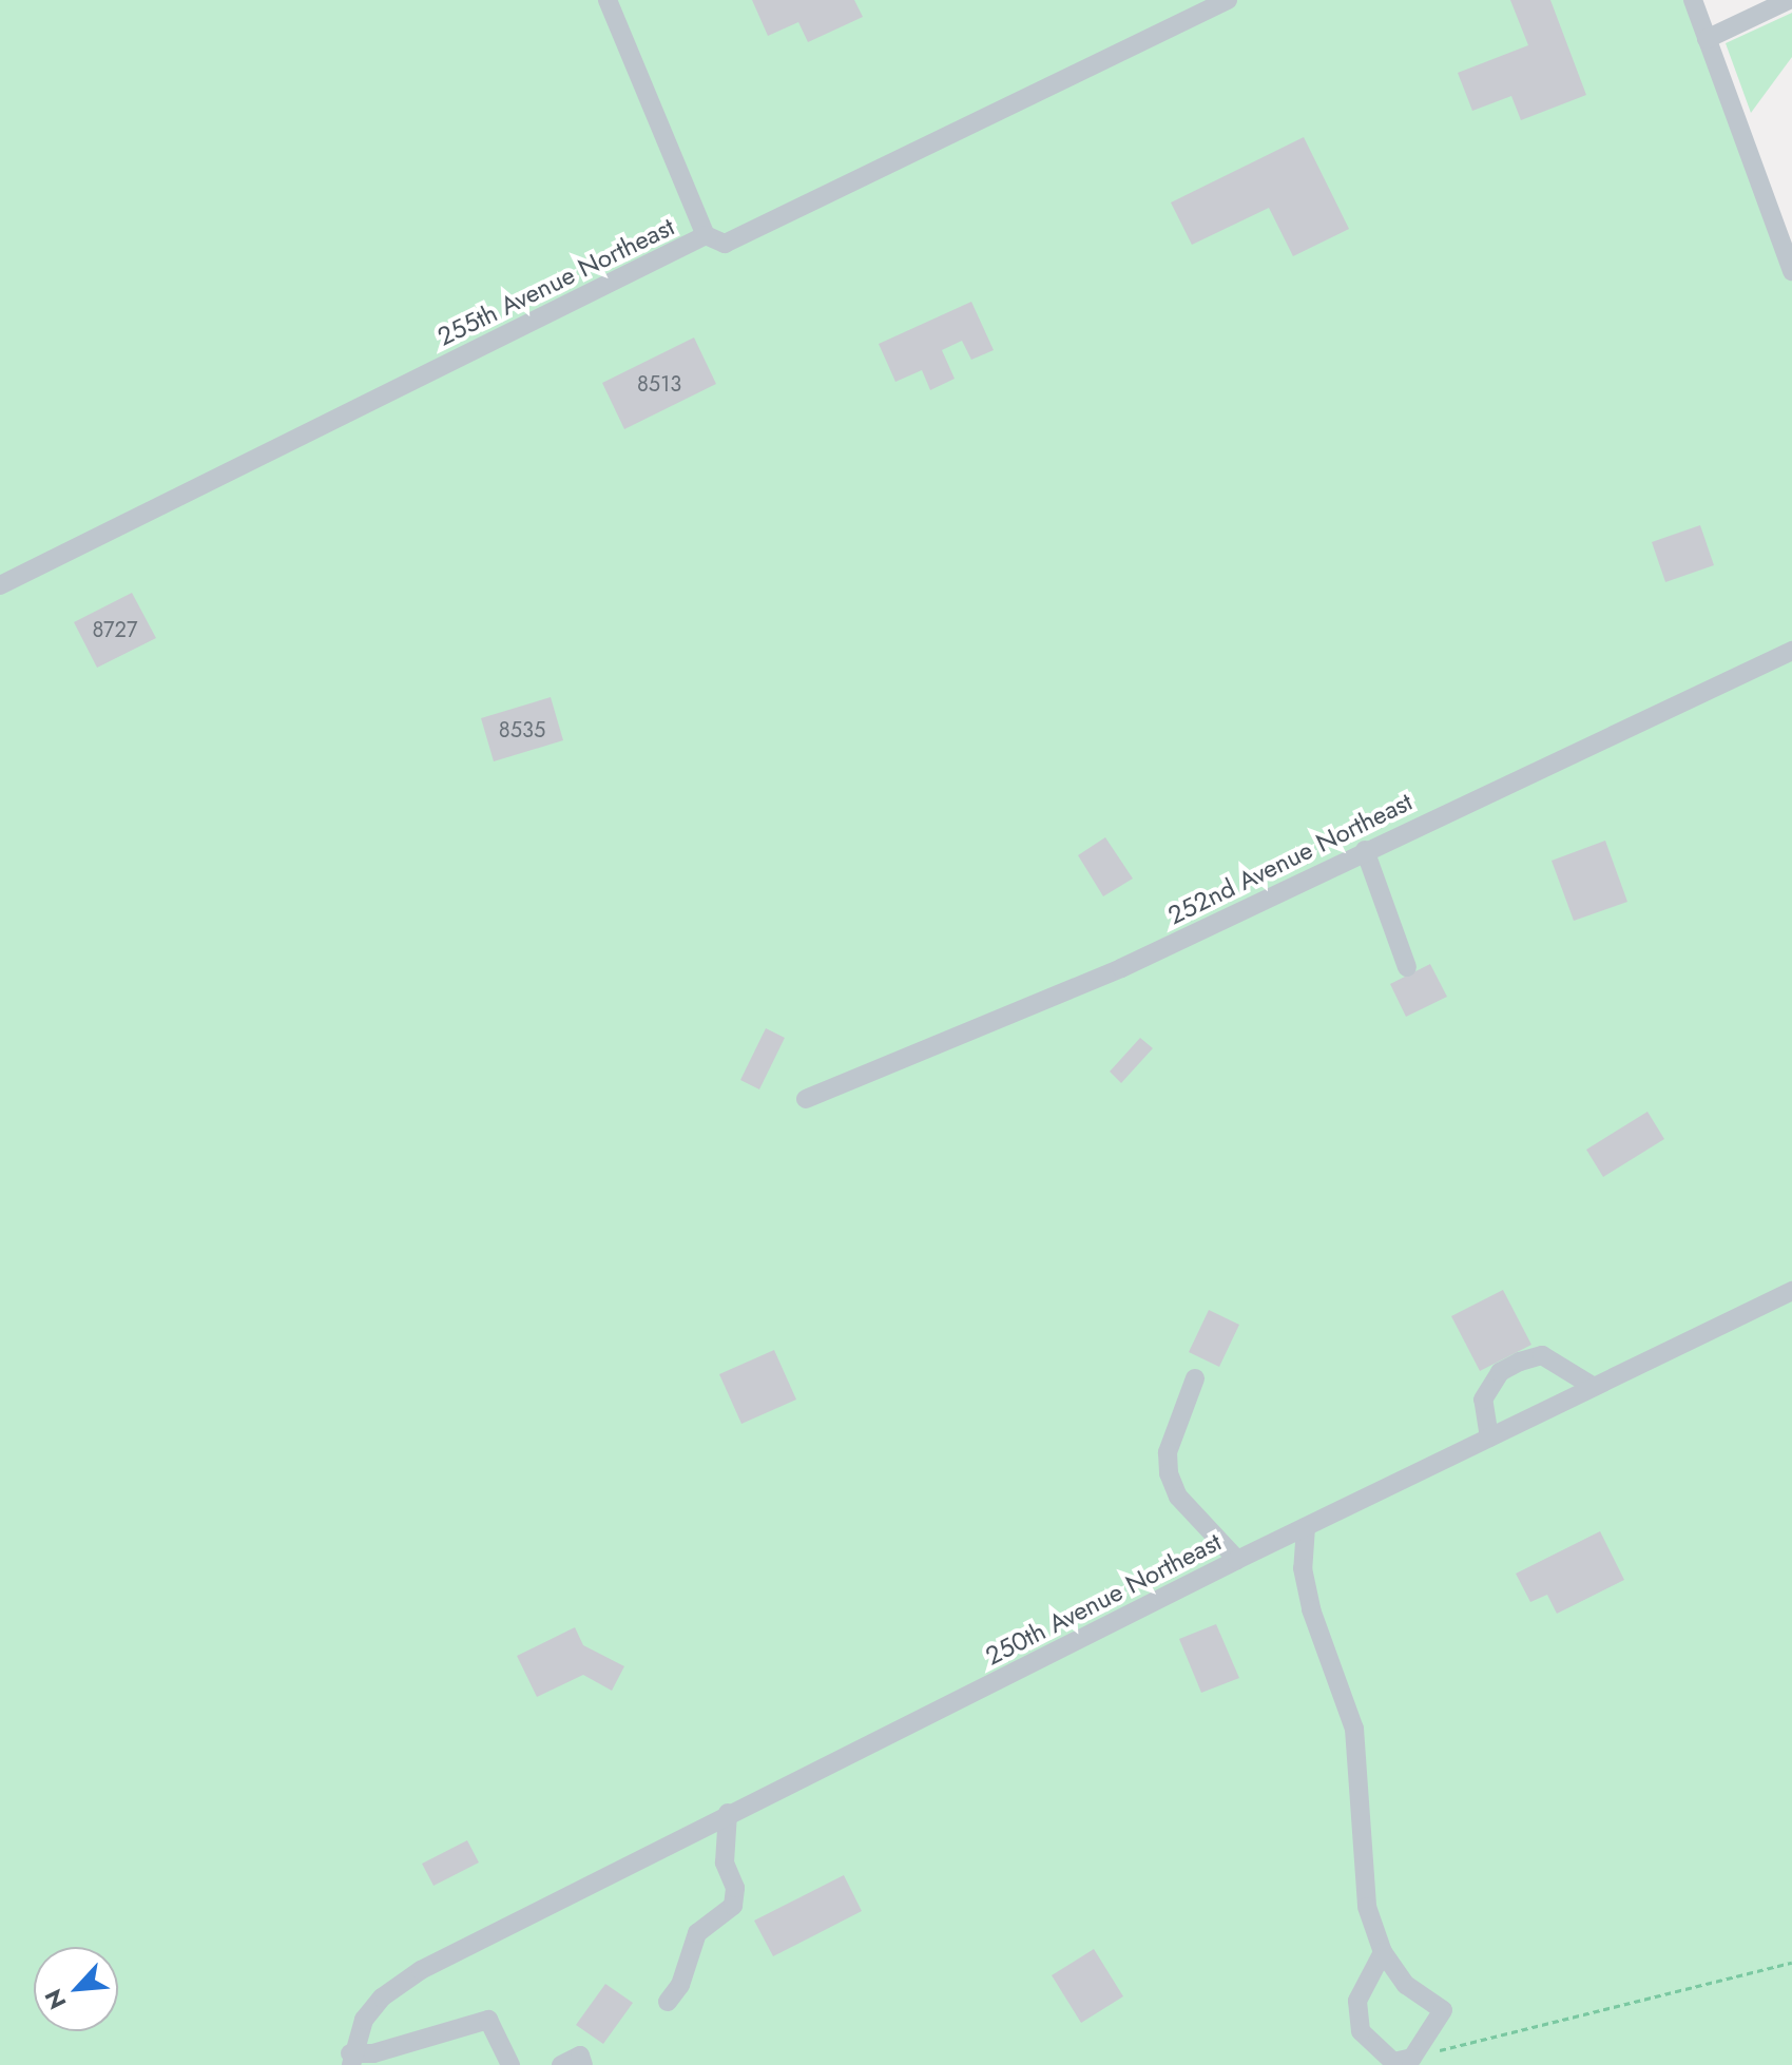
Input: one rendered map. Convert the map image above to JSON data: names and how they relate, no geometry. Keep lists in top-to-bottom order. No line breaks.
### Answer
{"streets":{"street":["255th Avenue Northeast","252nd Avenue Northeast","250th Avenue Northeast"]},"house_numbers":["8513","8727","8535"],"north":"bottom left"}
